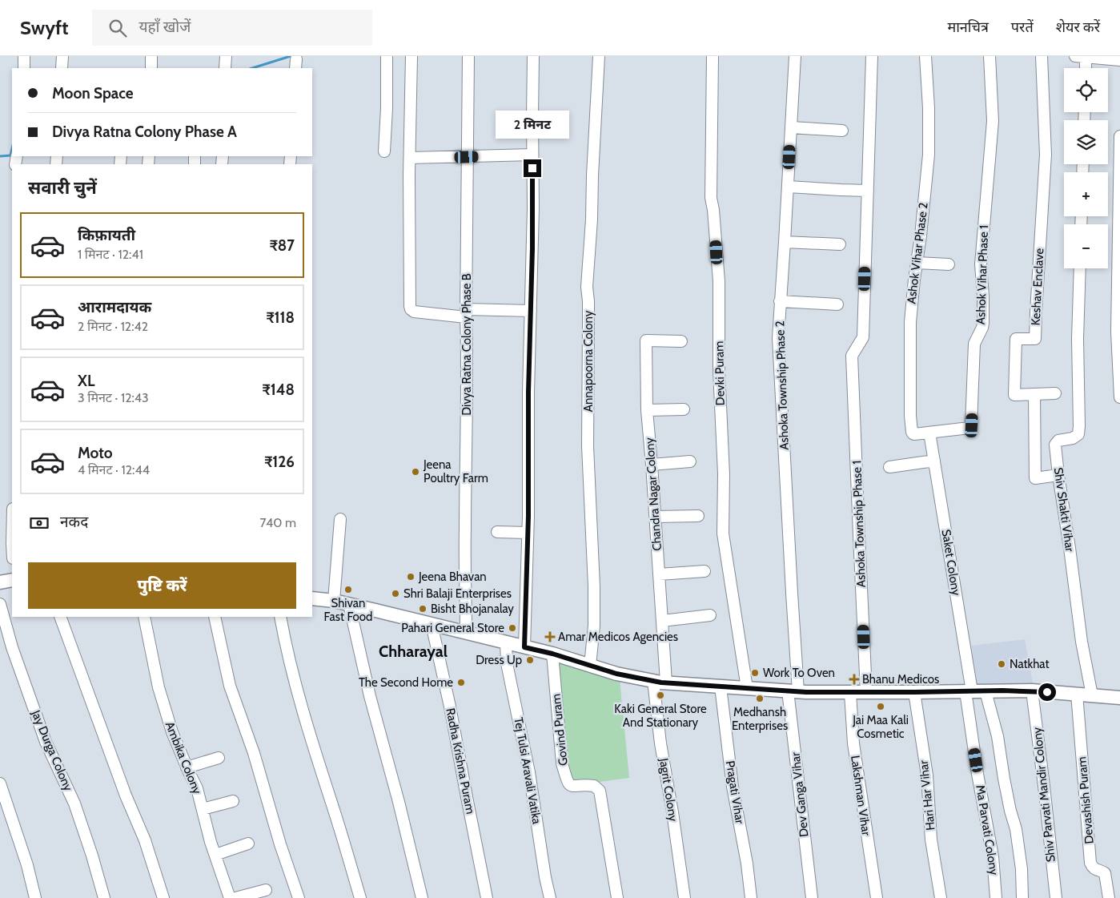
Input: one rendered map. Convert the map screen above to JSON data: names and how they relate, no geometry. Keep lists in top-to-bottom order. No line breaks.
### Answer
{"streets":{"street":["Ashok Vihar Phase 2","Ashok Vihar Phase 1","Keshav Enclave","Divya Ratna Colony Phase B","Annapoorna Colony","Devki Puram","Ashoka Township Phase 2","Chandra Nagar Colony","Shiv Shakti Vihar","Ashoka Township Phase 1","Saket Colony","Govind Puram","Jay Durga Colony","Ambika Colony","Radha Krishna Puram","Tej Tulsi Aravali Vatika","Jagrit Colony","Pragati Vihar","Dev Ganga Vihar","Shiv Parvati Mandir Colony","Lakshman Vihar","Hari Har Vihar","Devashish Puram","Ma Parvati Colony"]},"crossings":[["Ashok Vihar Phase 2","Ashok Vihar Phase 1"],["Ashok Vihar Phase 2","Saket Colony"],["Ashok Vihar Phase 1","Saket Colony"],["Ashoka Township Phase 2","Dev Ganga Vihar"],["Saket Colony","Ma Parvati Colony"]],"districts":["Chharayal"],"places":{"other":["Jeena Poultry Farm","Jeena Bhavan","Shivan Fast Food","Shri Balaji Enterprises","Bisht Bhojanalay","Pahari General Store","Dress Up","Natkhat","Work To Oven","The Second Home","Kaki General Store And Stationary","Medhansh Enterprises","Jai Maa Kali Cosmetic"],"health":["Amar Medicos Agencies","Bhanu Medicos"]},"page":{"header":"Swyft","search":"यहाँ खोजें","nav":["मानचित्र","परतें","शेयर करें"],"map_buttons":["+","−"],"banner":["Moon Space","Divya Ratna Colony Phase A"],"bubble":"2 मिनट","heading":"सवारी चुनें","list":[{"name":"किफ़ायती","note":"1 मिनट · 12:41","value":"₹87"},{"name":"आरामदायक","note":"2 मिनट · 12:42","value":"₹118"},{"name":"XL","note":"3 मिनट · 12:43","value":"₹148"},{"name":"Moto","note":"4 मिनट · 12:44","value":"₹126"}],"pay":["नकद","740 m"],"buttons":"पुष्टि करें"}}
